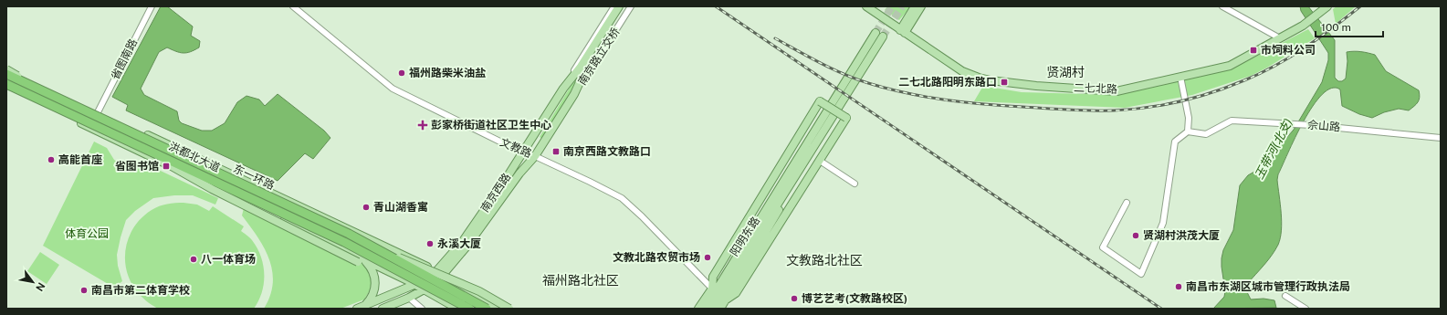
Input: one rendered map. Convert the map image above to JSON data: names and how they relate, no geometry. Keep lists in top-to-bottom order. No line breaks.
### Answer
{"streets":{"highway":["东一环路"],"main road":["南京路立交桥","二七北路","洪都北大道","南京西路","阳明东路"],"street":["省图南路","佘山路","文教路"]},"crossings":[["南京路立交桥","南京西路"],["省图南路","洪都北大道"],["文教路","南京西路"],["文教路","阳明东路"],["洪都北大道","南京西路"]],"districts":["贤湖村","文教路北社区","福州路北社区"],"water":["玉带河(北支)"],"parks":["体育公园"],"places":{"transit":["市饲料公司","二七北路阳明东路口","南京西路文教路口","省图书馆"],"other":["福州路柴米油盐","高能首座","青山湖香寓","贤湖村洪茂大厦","永溪大厦","文教北路农贸市场","八一体育场","南昌市东湖区城市管理行政执法局","南昌市第二体育学校","博艺艺考(文教路校区)"],"health":["彭家桥街道社区卫生中心"]},"scale_bar":"100 m","north":"bottom right"}
